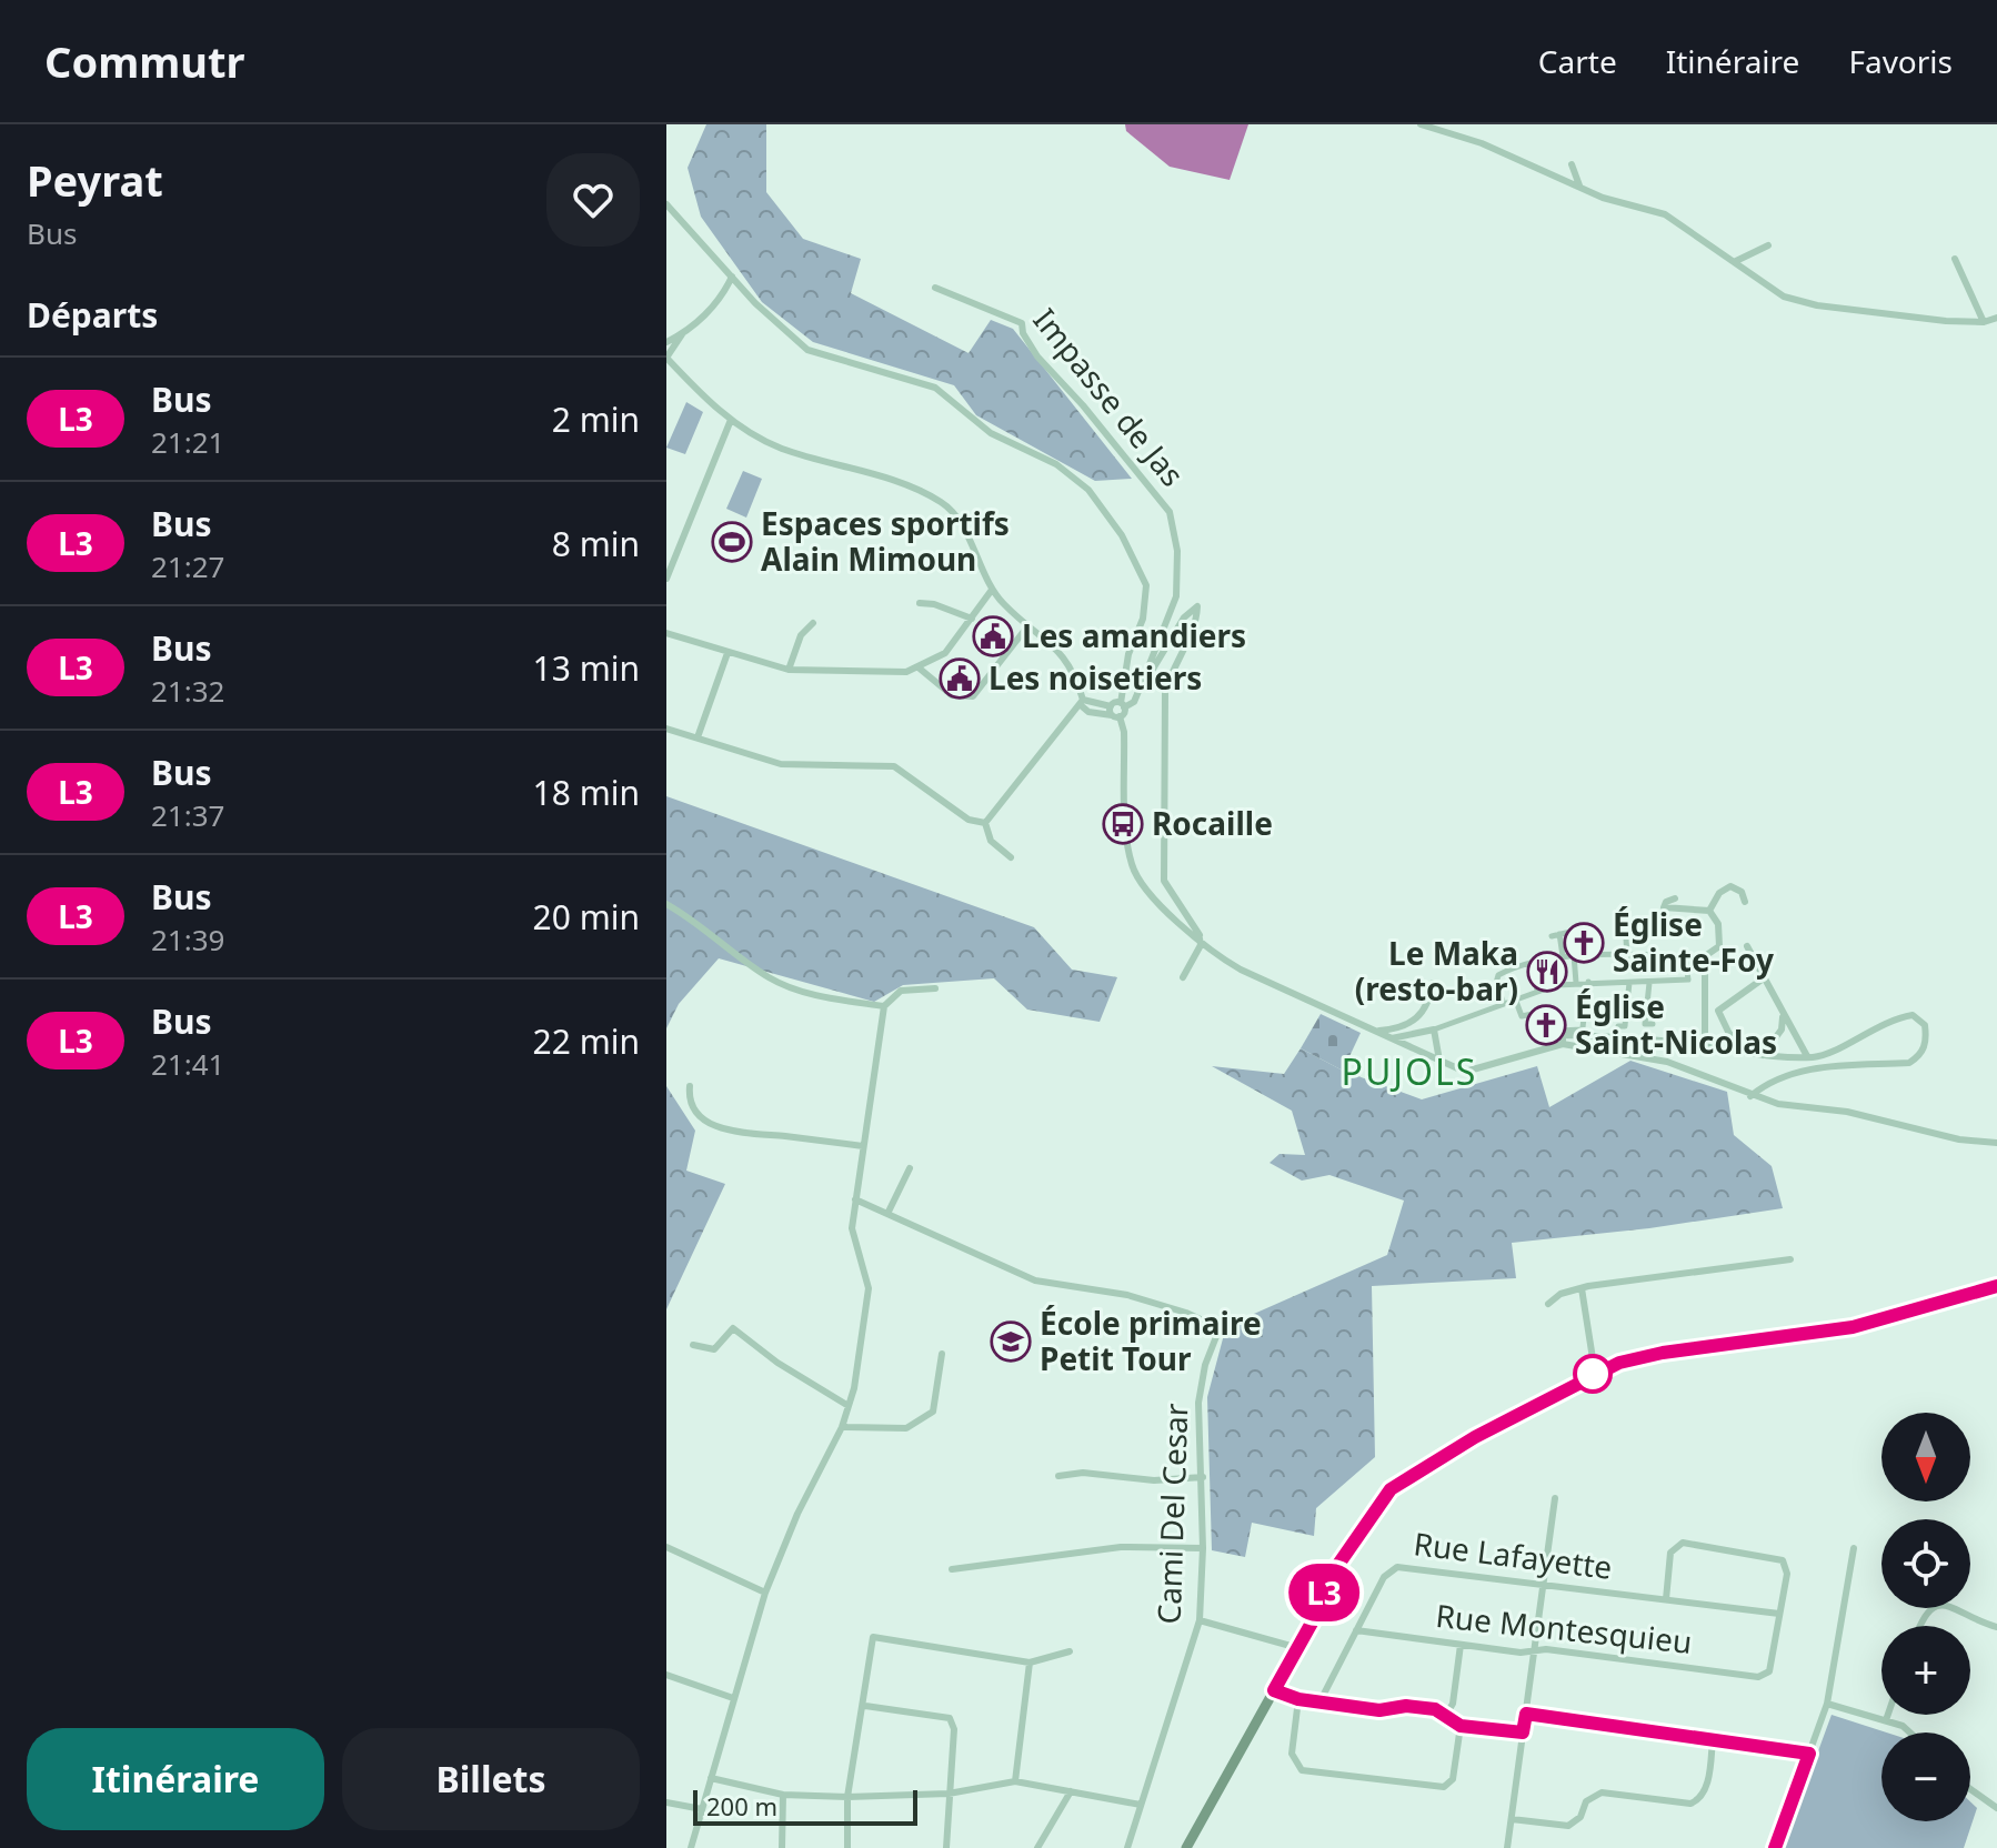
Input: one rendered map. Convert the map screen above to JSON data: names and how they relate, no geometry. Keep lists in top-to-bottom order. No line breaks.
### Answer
{"streets":{"street":["Impasse de Jas","Cami Del Cesar","Rue Lafayette","Rue Montesquieu"]},"crossings":[["Rue Lafayette","Rue Montesquieu"]],"districts":["PUJOLS"],"places":{"sports":["Espaces sportifs Alain Mimoun"],"public building":["Les amandiers","Les noisetiers"],"bus stop":["Rocaille"],"church":["Église Sainte-Foy","Église Saint-Nicolas"],"restaurant":["Le Maka (resto-bar)"],"school or university":["École primaire Petit Tour"]},"lines":["bus line L3"],"scale_bar":"200 m","north":"bottom","page":{"header":"Commutr","nav":["Carte","Itinéraire","Favoris"],"heading":[["Peyrat","Bus"],"Départs"],"on_map":"L3","list":[{"mark":"L3","name":"Bus","note":"21:21","value":"2 min"},{"mark":"L3","name":"Bus","note":"21:27","value":"8 min"},{"mark":"L3","name":"Bus","note":"21:32","value":"13 min"},{"mark":"L3","name":"Bus","note":"21:37","value":"18 min"},{"mark":"L3","name":"Bus","note":"21:39","value":"20 min"},{"mark":"L3","name":"Bus","note":"21:41","value":"22 min"}],"map_buttons":["+","−"],"buttons":["Itinéraire","Billets"],"scale":"200 m"}}
